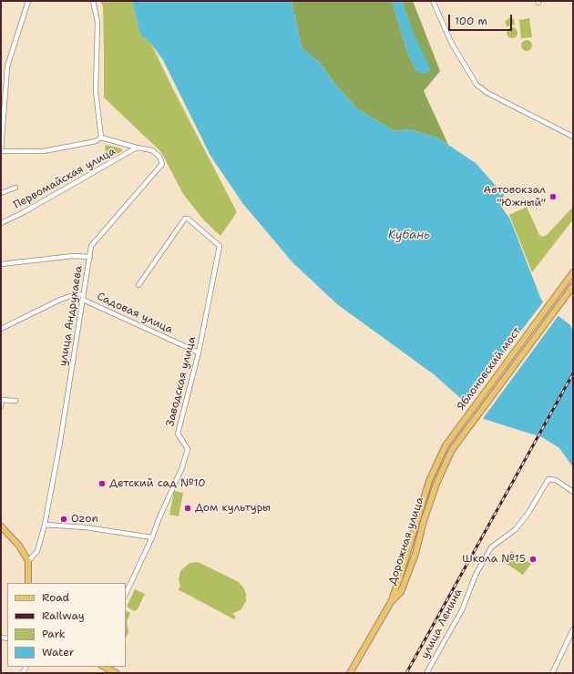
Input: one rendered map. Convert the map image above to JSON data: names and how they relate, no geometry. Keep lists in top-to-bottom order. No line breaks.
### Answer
{"streets":{"main road":["Яблоновский мост","Дорожная улица"],"street":["Первомайская улица","Садовая улица","улица Андрухаева","Заводская улица","улица Ленина"]},"crossings":[["Первомайская улица","улица Андрухаева"],["Садовая улица","улица Андрухаева"],["Садовая улица","Заводская улица"],["Яблоновский мост","Дорожная улица"]],"water":["Кубань"],"places":["Автовокзал \"Южный\"","Детский сад №10","Дом культуры","Ozon","Школа №15"],"legend":["Road","Railway","Park","Water"],"scale_bar":"100 m"}
